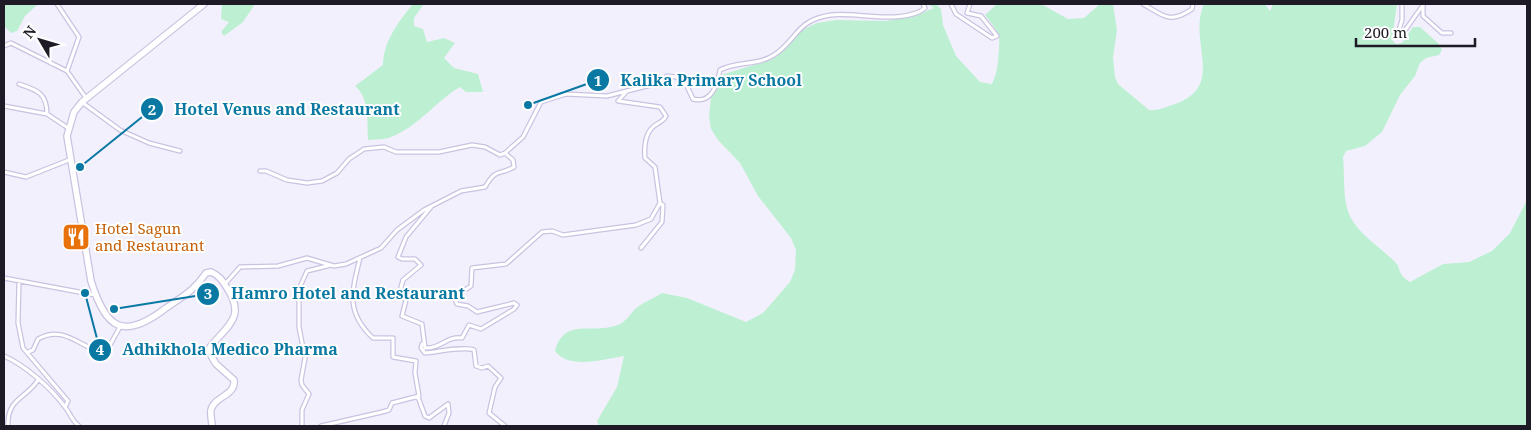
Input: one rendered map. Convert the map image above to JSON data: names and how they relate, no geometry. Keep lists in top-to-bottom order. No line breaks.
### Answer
{"places":{"other":["Kalika Primary School","Hotel Venus and Restaurant","Adhikhola Medico Pharma","Hamro Hotel and Restaurant"],"restaurant":["Hotel Sagun and Restaurant"]},"scale_bar":"200 m","north":"top left"}
